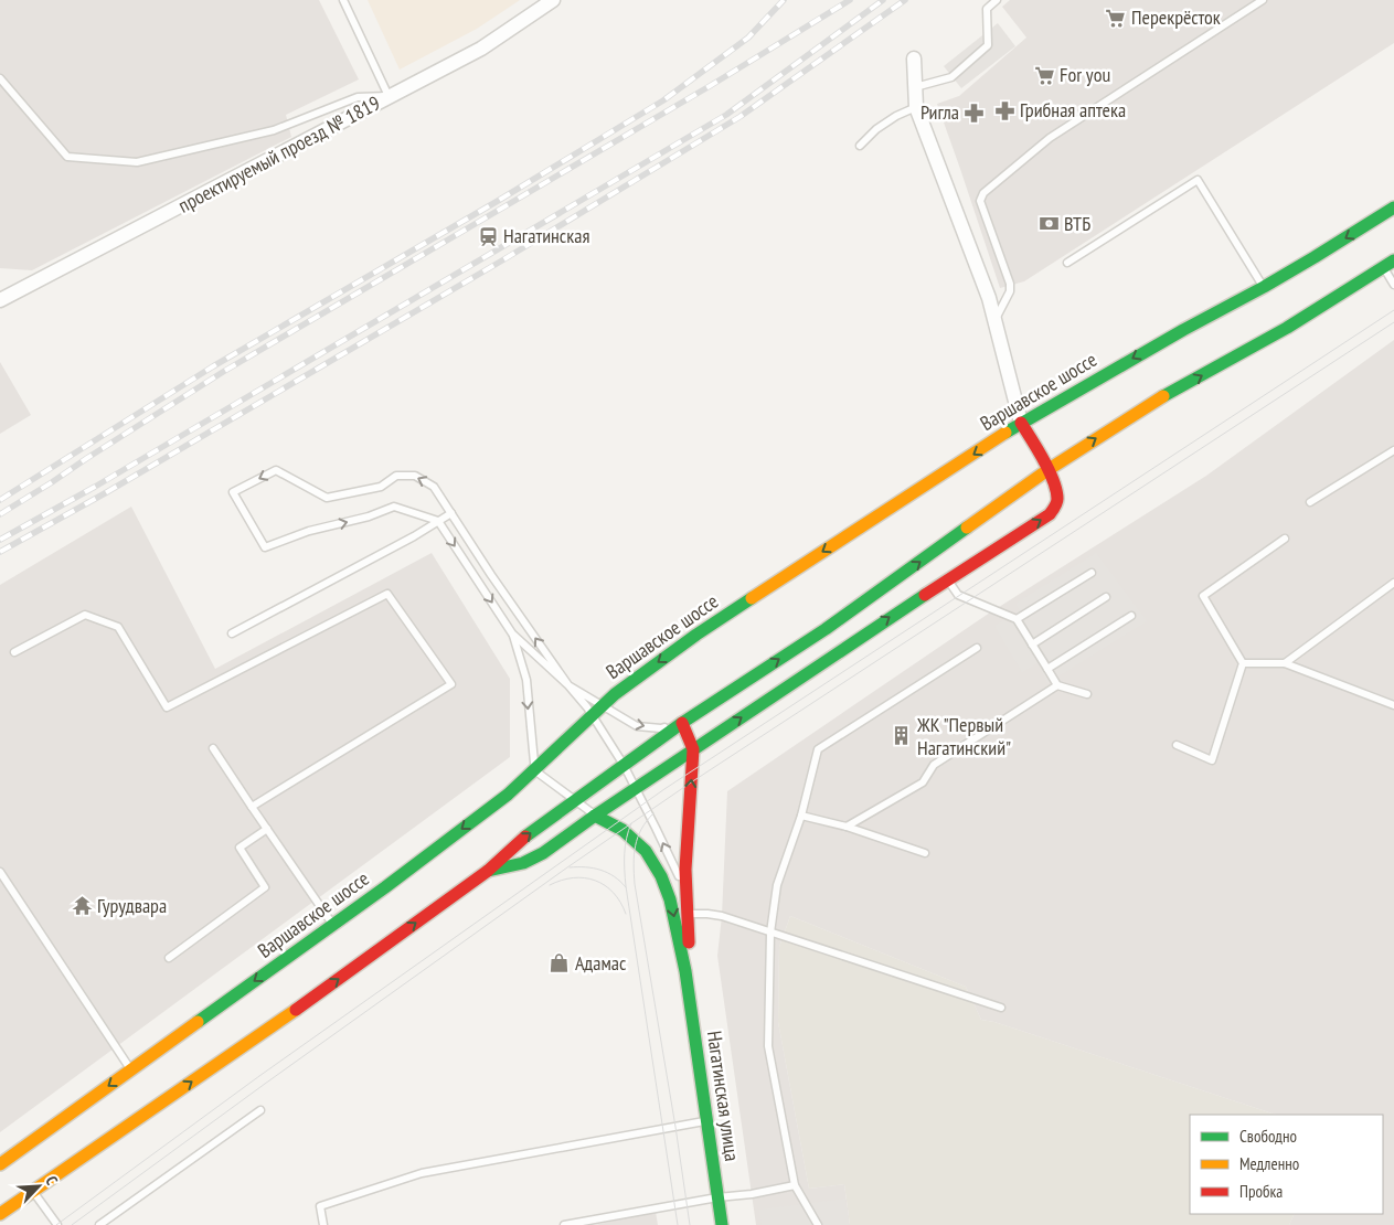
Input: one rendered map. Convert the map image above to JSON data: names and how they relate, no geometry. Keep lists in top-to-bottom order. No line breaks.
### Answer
{"streets":{"main road":["Варшавское шоссе","Нагатинская улица"],"street":["проектируемый проезд № 1819"]},"places":{"supermarket":["Перекрёсток","For you"],"pharmacy":["Грибная аптека","Ригла"],"bank":["ВТБ"],"station":["Нагатинская"],"building":["ЖК \"Первый Нагатинский\""],"temple":["Гурудвара"],"shop":["Адамас"]},"legend":["Свободно","Медленно","Пробка"],"north":"top right"}
